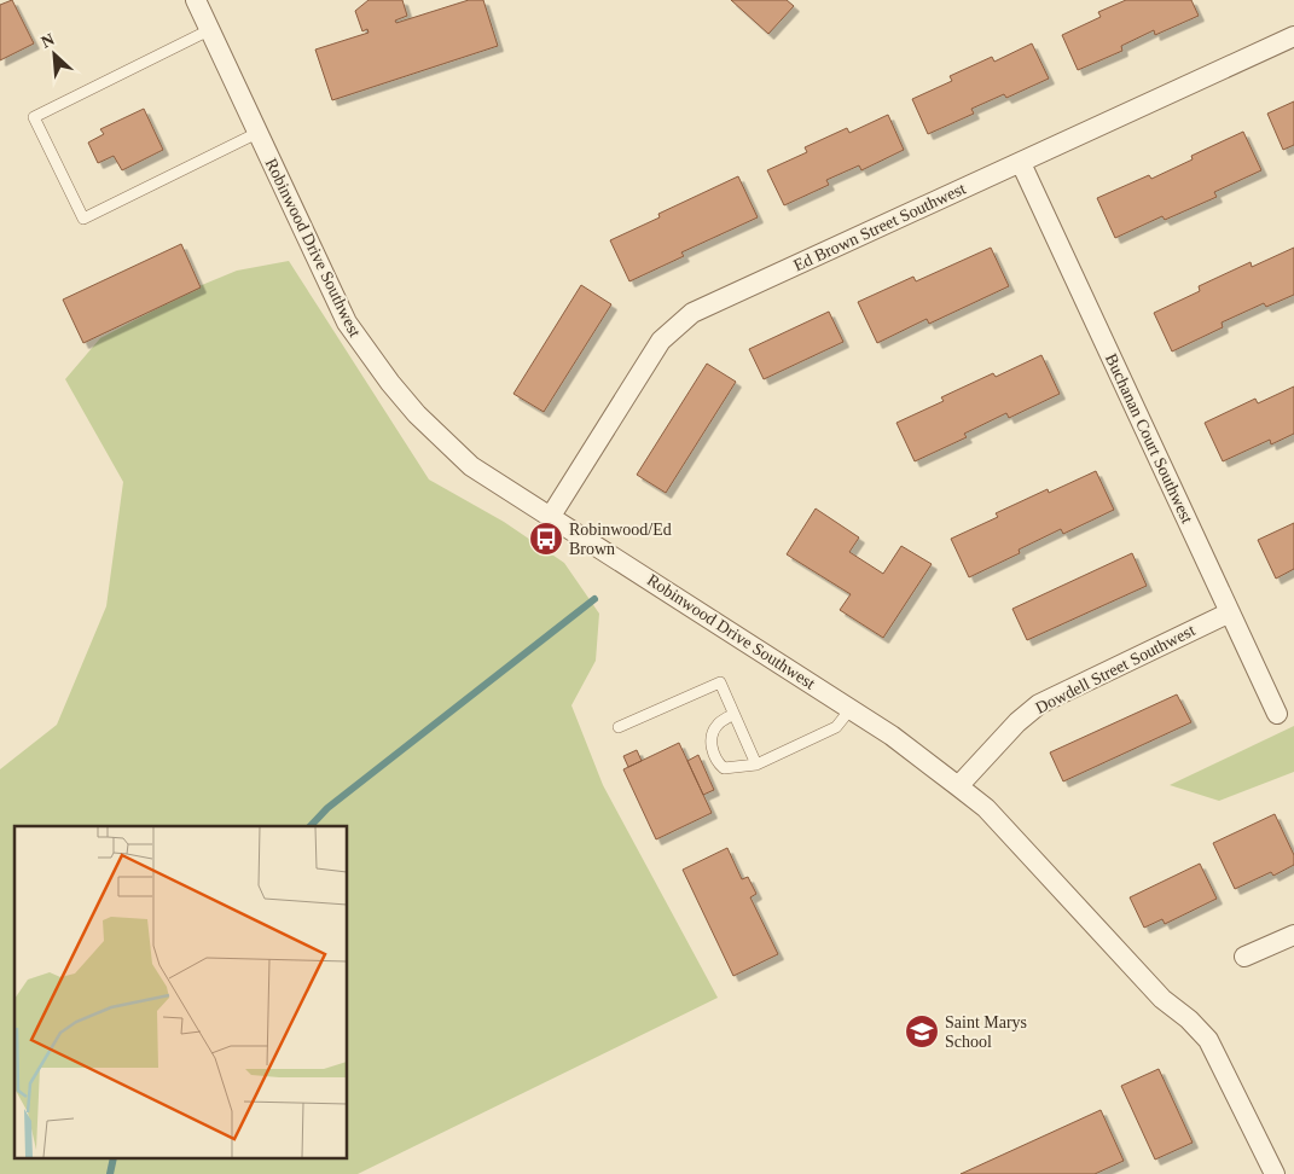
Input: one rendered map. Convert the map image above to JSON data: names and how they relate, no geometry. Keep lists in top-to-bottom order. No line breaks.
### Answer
{"streets":{"street":["Ed Brown Street Southwest","Robinwood Drive Southwest","Buchanan Court Southwest","Dowdell Street Southwest"]},"crossings":[["Ed Brown Street Southwest","Robinwood Drive Southwest"],["Ed Brown Street Southwest","Buchanan Court Southwest"],["Robinwood Drive Southwest","Dowdell Street Southwest"],["Buchanan Court Southwest","Dowdell Street Southwest"]],"places":{"bus stop":["Robinwood/Ed Brown"],"school or university":["Saint Marys School"]},"north":"top left"}
